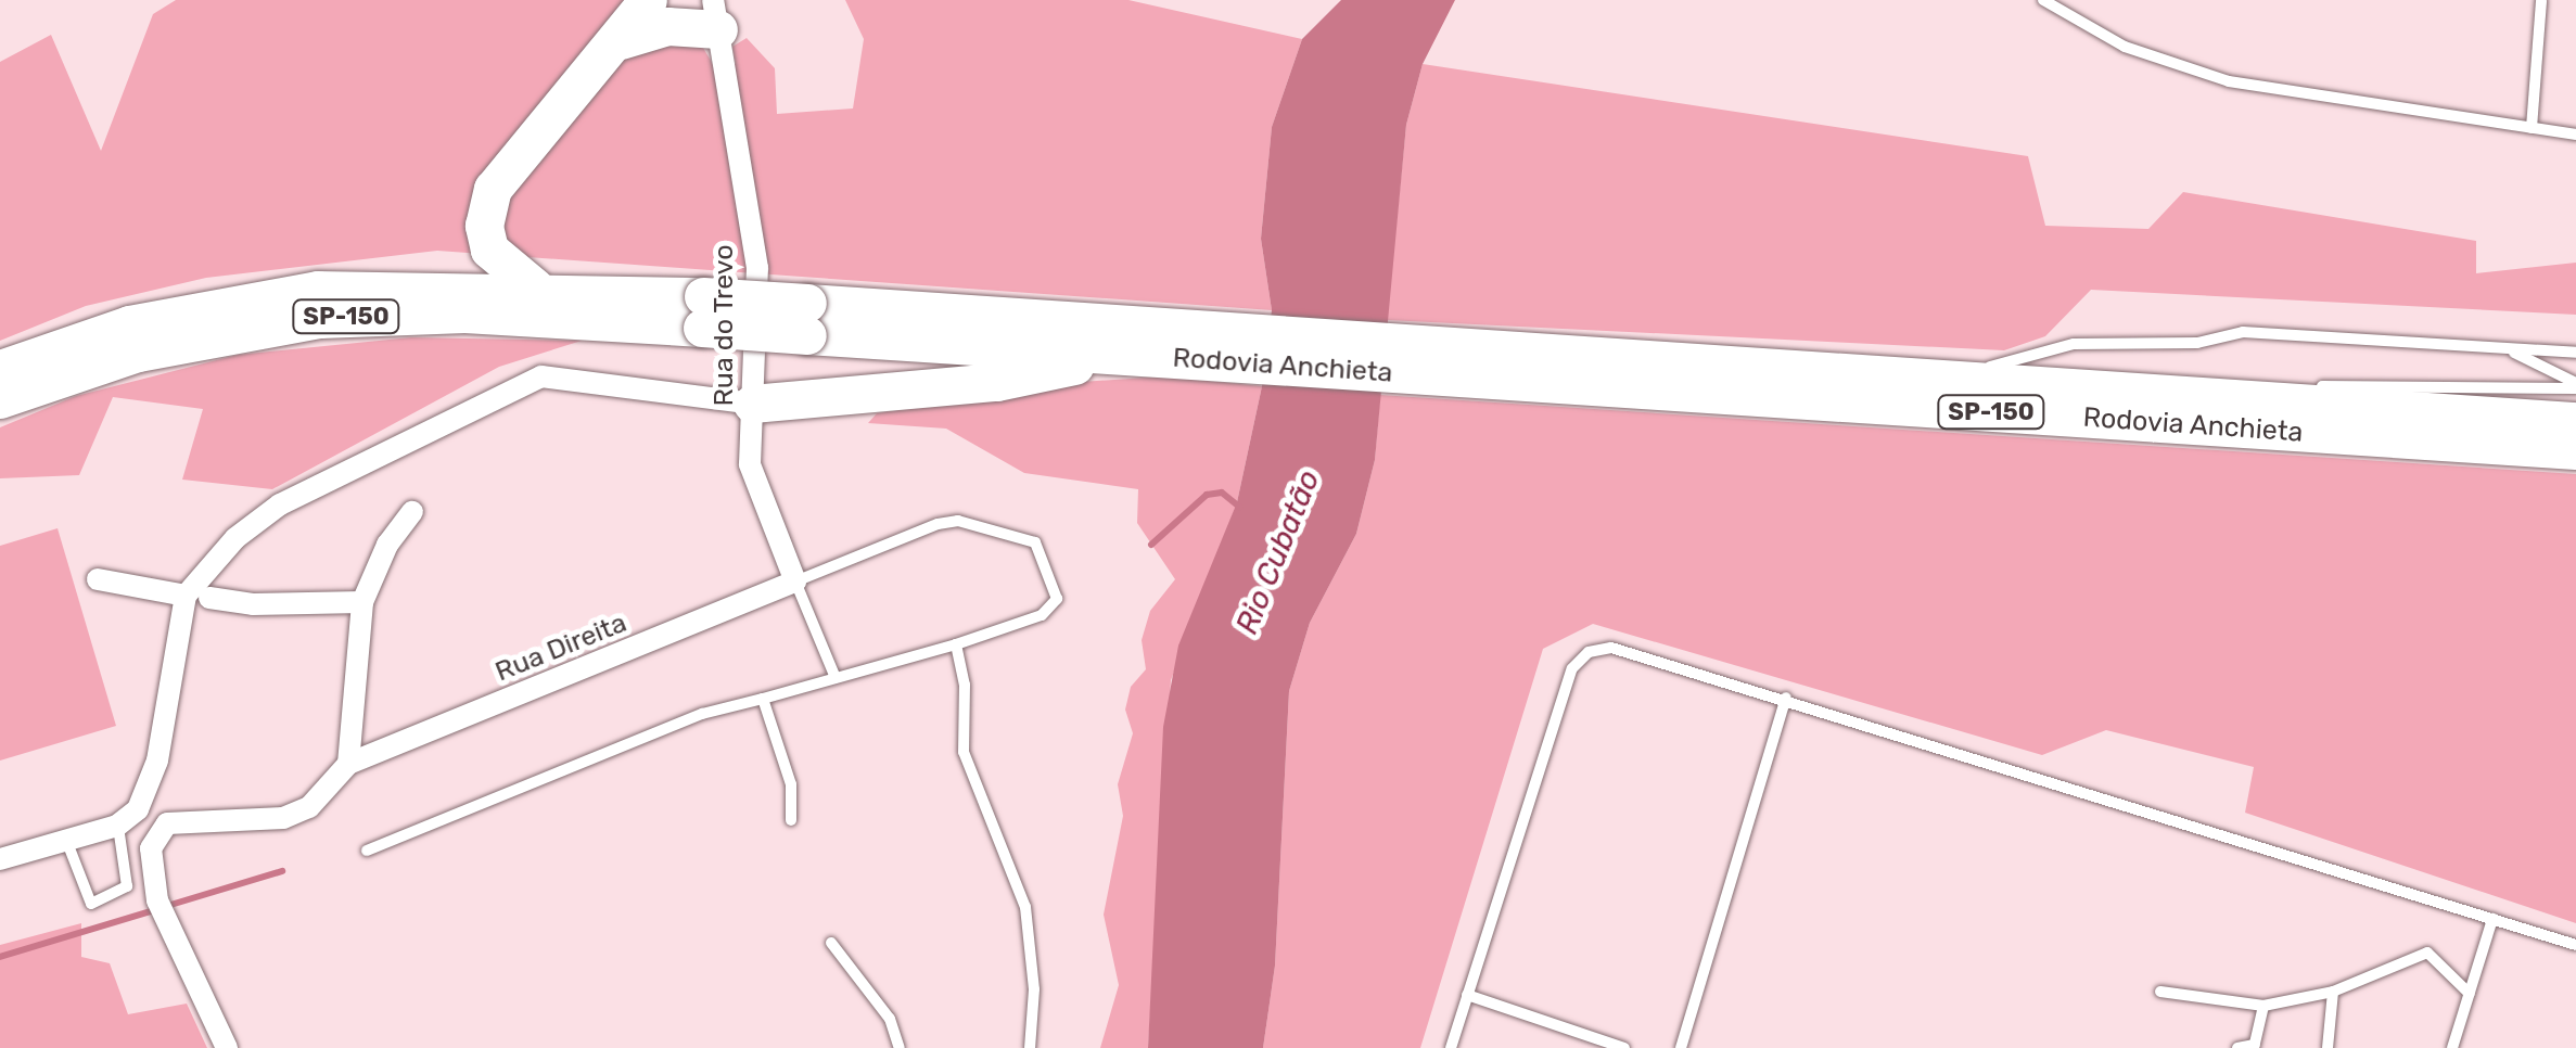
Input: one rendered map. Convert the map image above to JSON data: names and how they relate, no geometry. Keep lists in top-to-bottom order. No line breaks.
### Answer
{"streets":{"highway":["SP-150","Rodovia Anchieta"],"street":["Rua do Trevo","Rua Direita"]},"crossings":[["Rua do Trevo","Rua Direita"]],"water":["Rio Cubatão"]}
